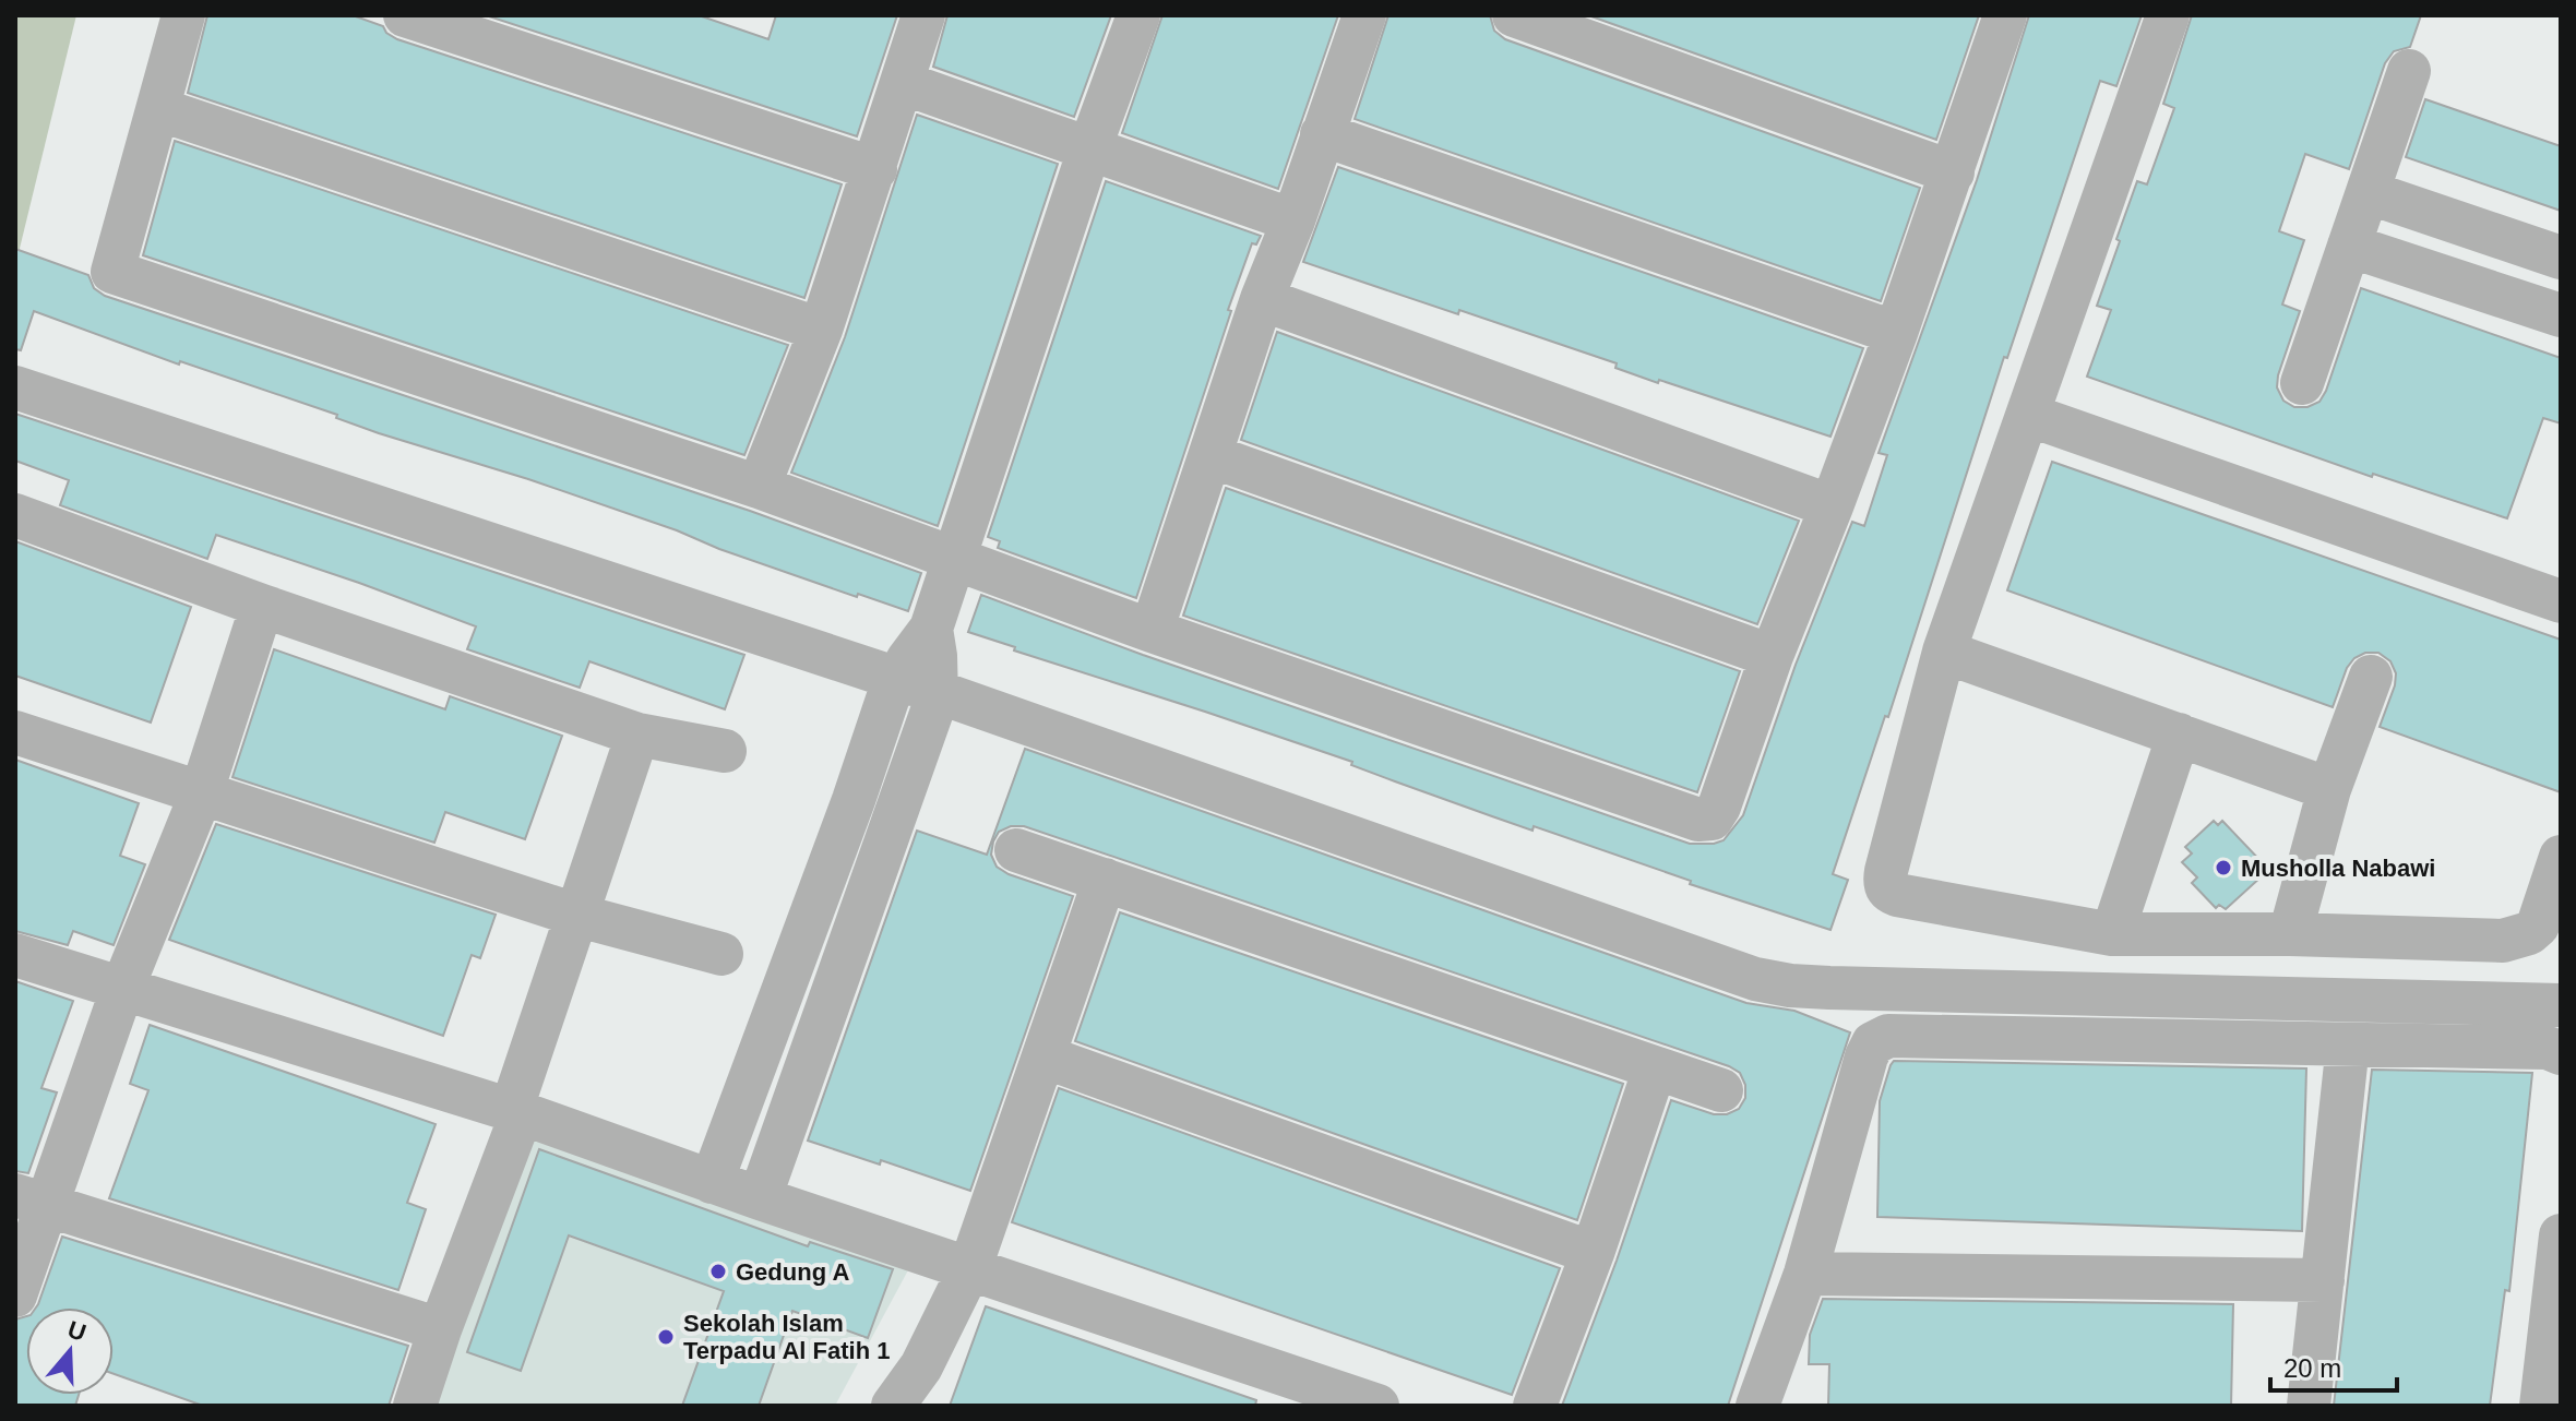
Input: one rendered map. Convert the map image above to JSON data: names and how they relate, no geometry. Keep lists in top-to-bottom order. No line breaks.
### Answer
{"places":["Musholla Nabawi","Gedung A","Sekolah Islam Terpadu Al Fatih 1"],"scale_bar":"20 m","north":"top"}
